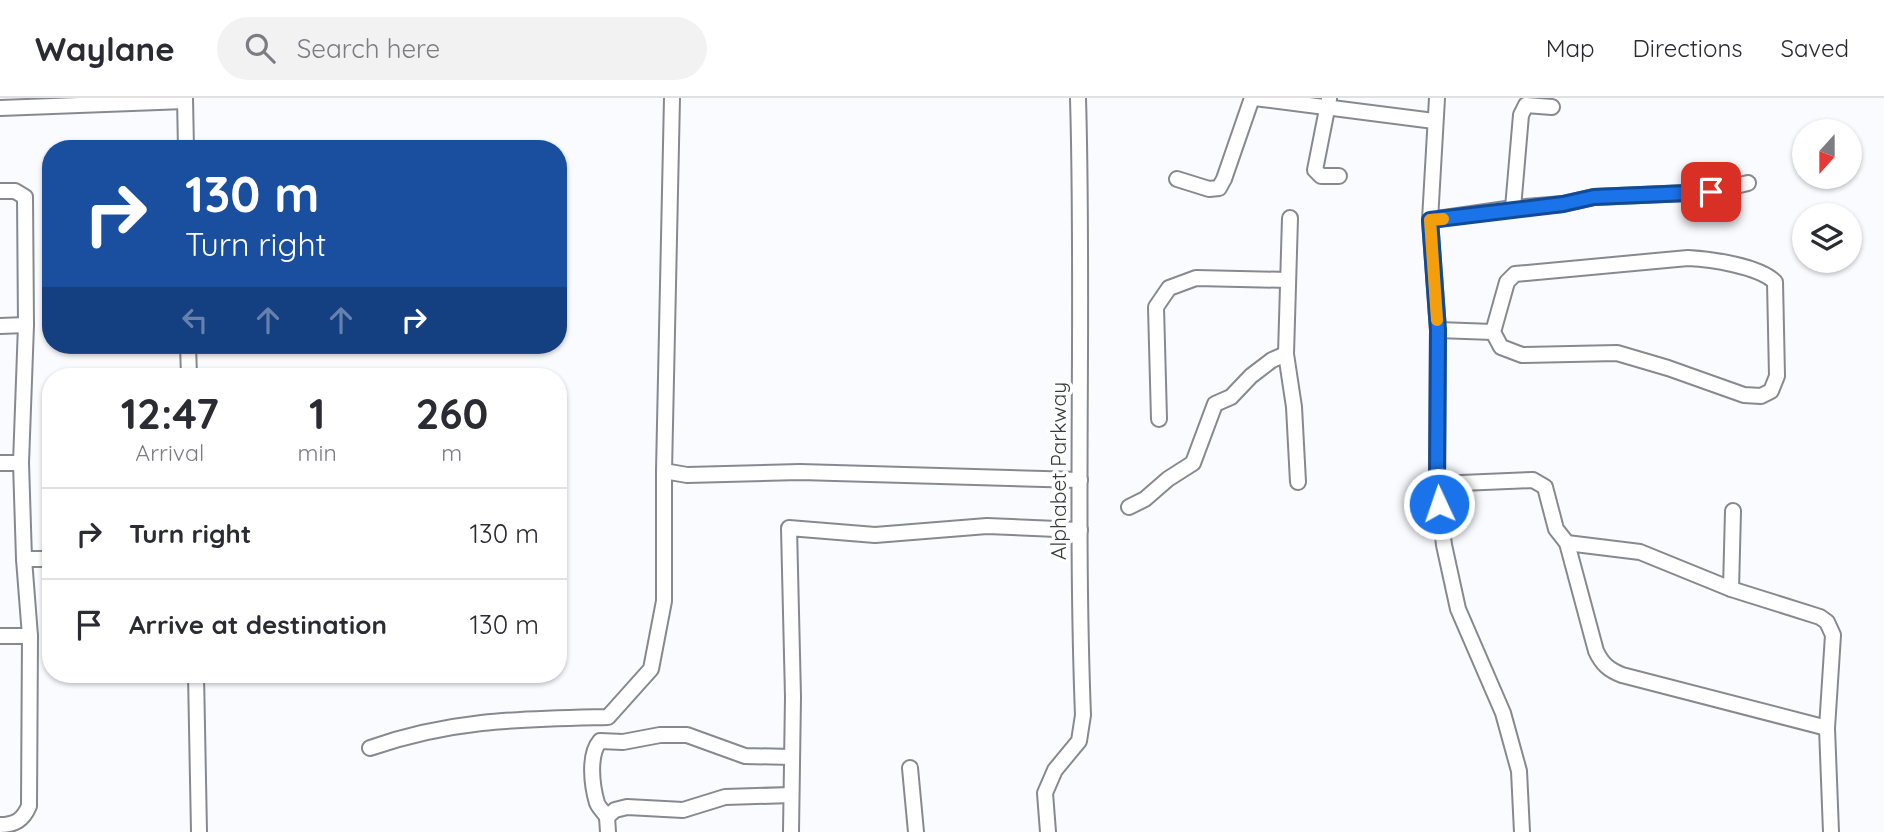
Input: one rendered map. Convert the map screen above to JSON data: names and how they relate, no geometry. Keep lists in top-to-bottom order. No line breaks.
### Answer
{"streets":{"street":["Alphabet Parkway"]},"north":"bottom","page":{"header":"Waylane","search":"Search here","nav":["Map","Directions","Saved"],"turn":["130 m","Turn right"],"eta":["12:47","Arrival","1","min","260","m"],"list":[{"name":"Turn right","value":"130 m"},{"name":"Arrive at destination","value":"130 m"}]}}
